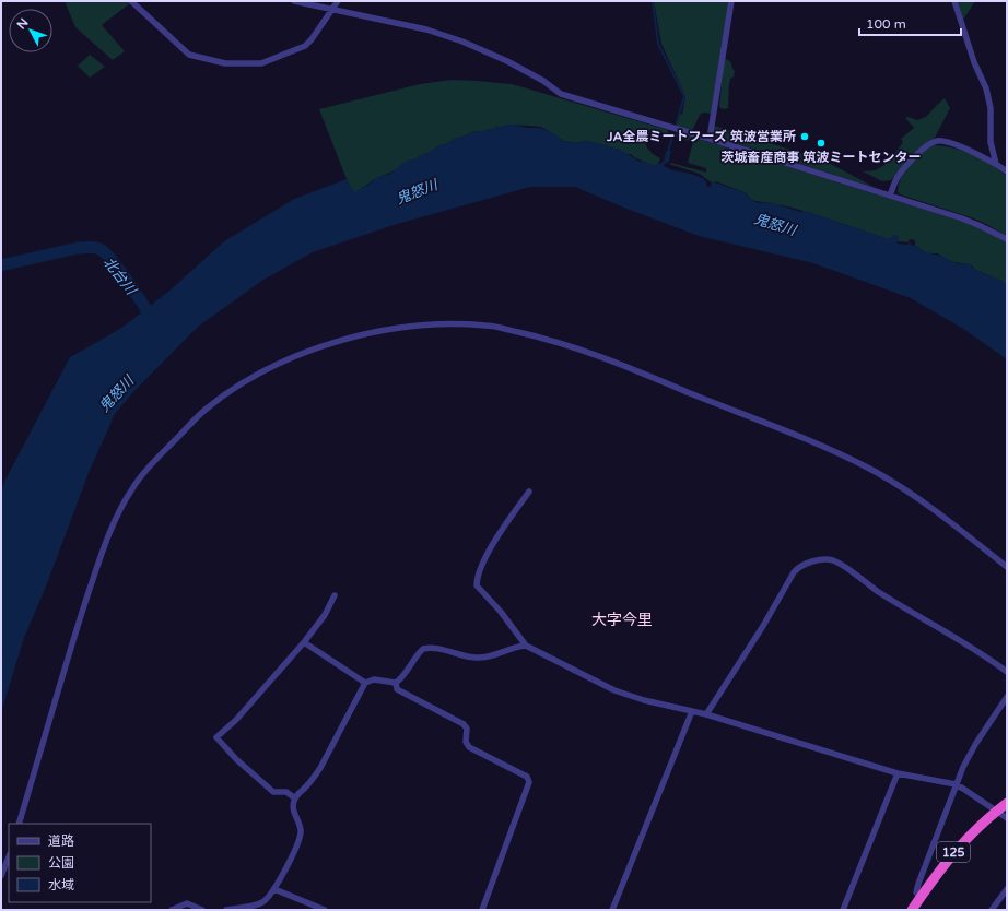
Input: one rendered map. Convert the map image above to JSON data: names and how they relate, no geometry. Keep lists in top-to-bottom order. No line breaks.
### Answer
{"streets":{"highway":["125"]},"districts":["大字今里"],"water":["鬼怒川","北台川"],"places":["JA全農ミートフーズ 筑波営業所","茨城畜産商事 筑波ミートセンター"],"legend":["道路","公園","水域"],"scale_bar":"100 m","north":"top left"}
